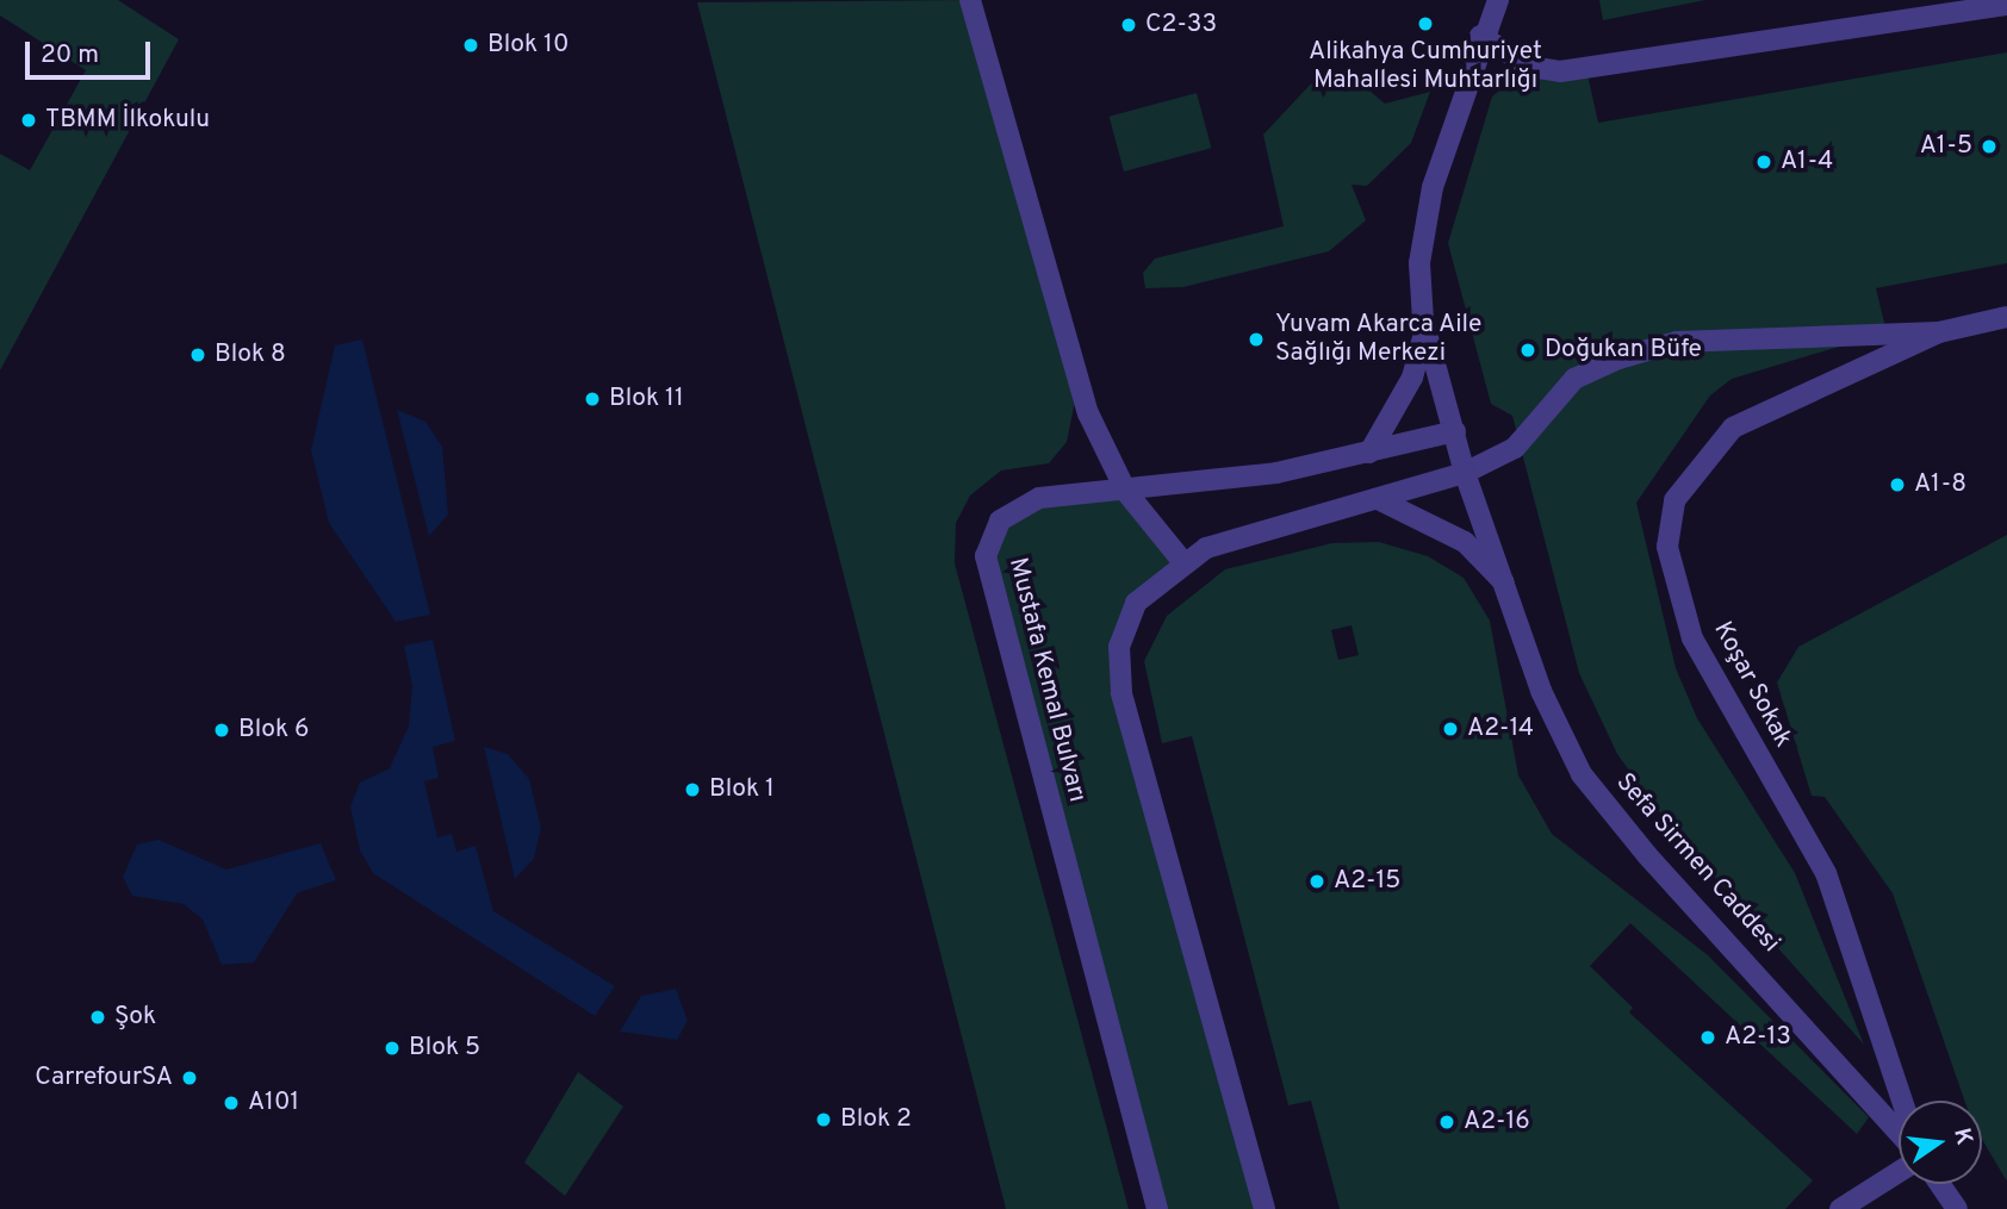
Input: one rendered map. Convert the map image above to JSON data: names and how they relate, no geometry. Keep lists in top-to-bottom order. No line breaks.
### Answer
{"streets":{"street":["Mustafa Kemal Bulvarı","Koşar Sokak","Sefa Sirmen Caddesi"]},"crossings":[["Mustafa Kemal Bulvarı","Sefa Sirmen Caddesi"],["Koşar Sokak","Sefa Sirmen Caddesi"]],"places":["Alikahya Cumhuriyet Mahallesi Muhtarlığı","C2-33","Blok 10","TBMM İlkokulu","A1-5","A1-4","Yuvam Akarca Aile Sağlığı Merkezi","Doğukan Büfe","Blok 8","Blok 11","A1-8","A2-14","Blok 6","Blok 1","A2-15","Şok","A2-13","Blok 5","CarrefourSA","A101","Blok 2","A2-16"],"scale_bar":"20 m","north":"right"}
